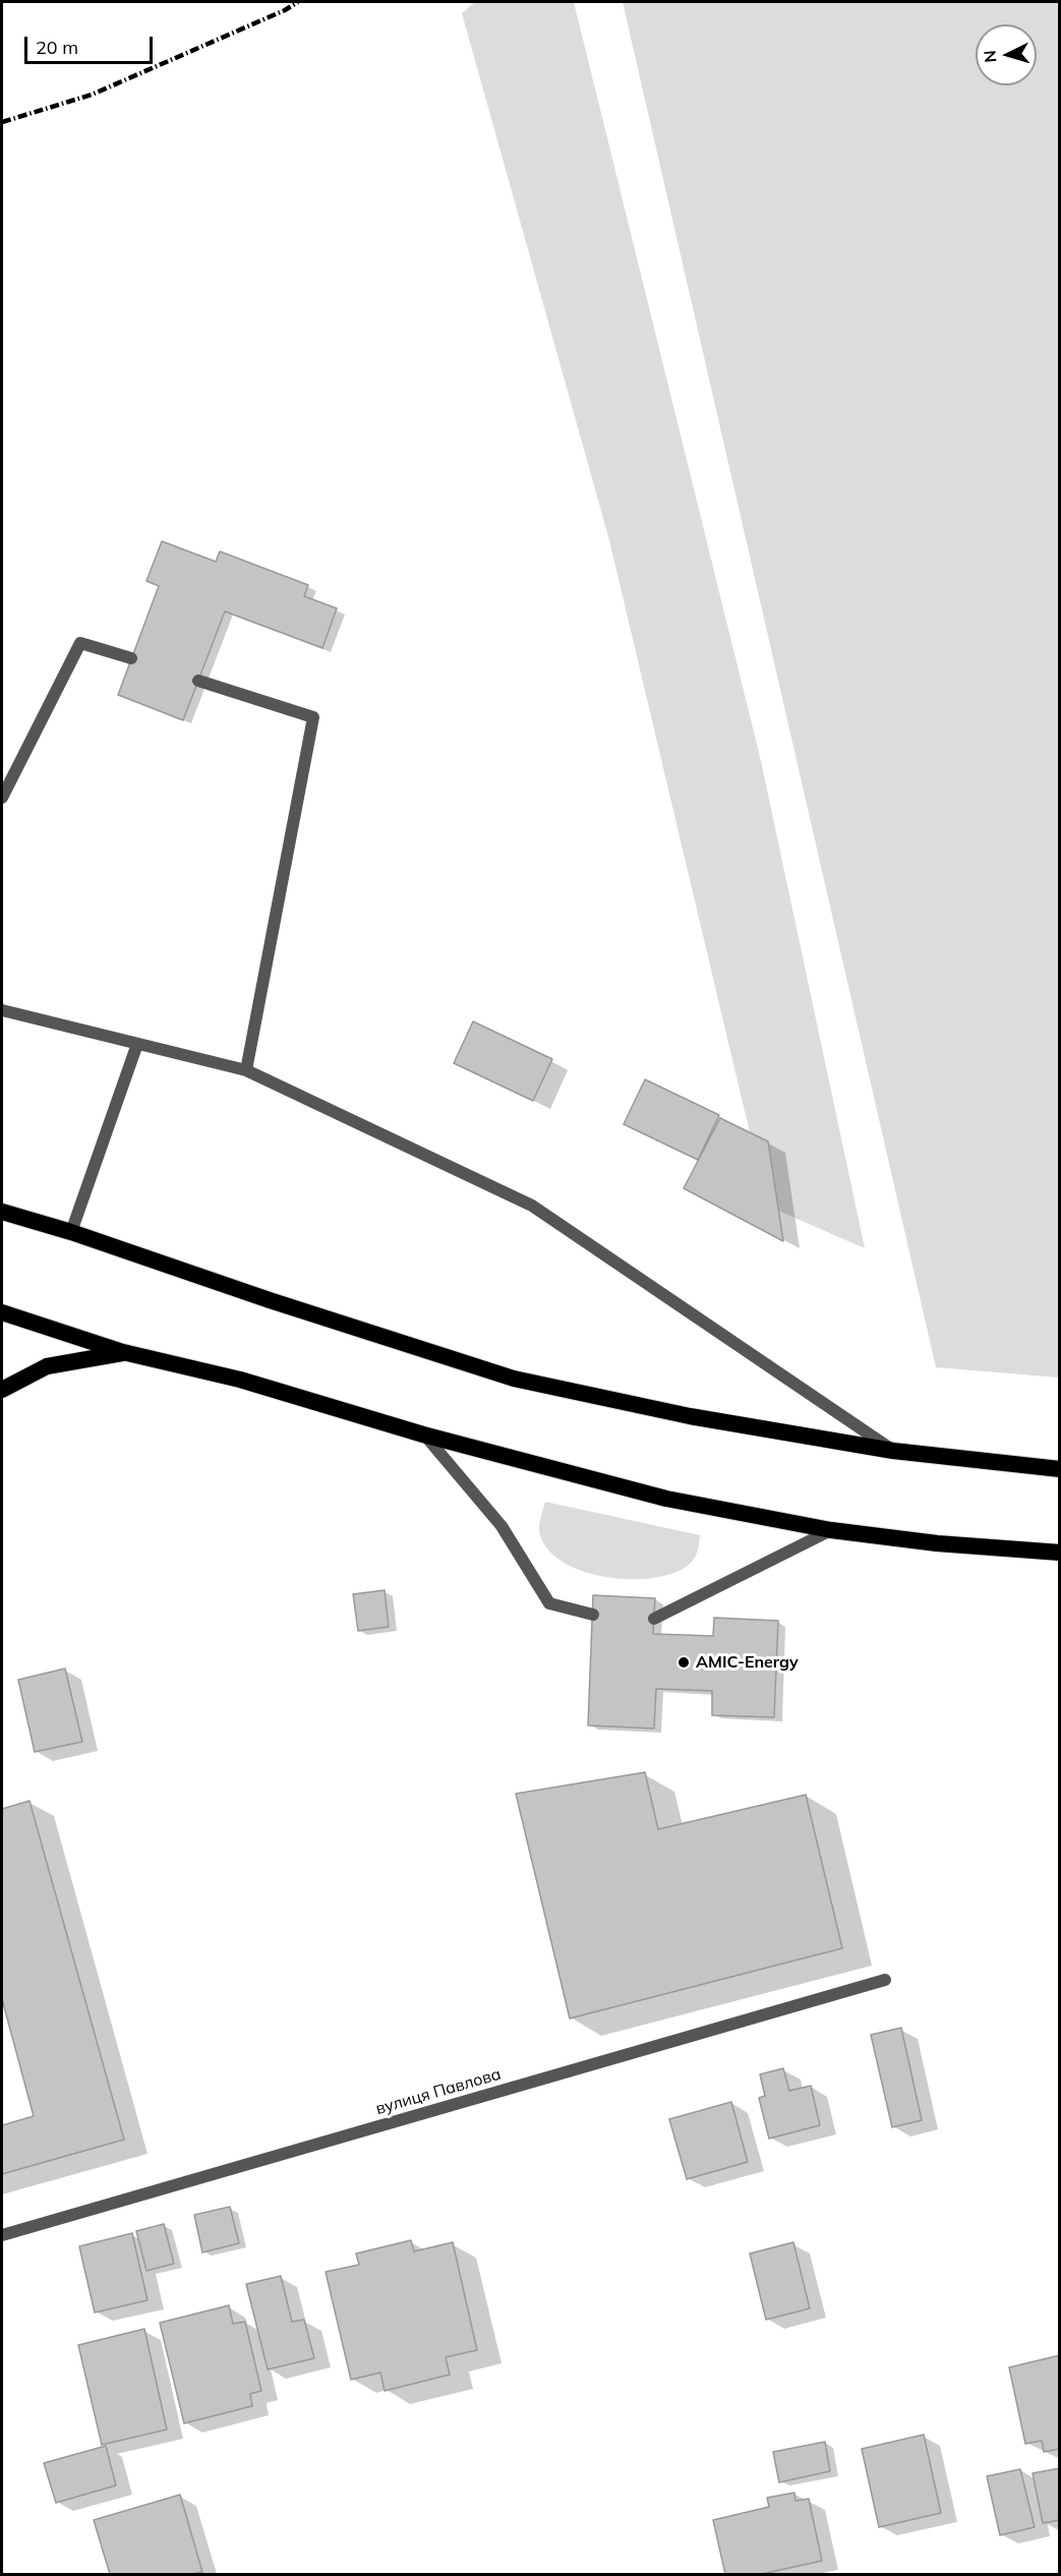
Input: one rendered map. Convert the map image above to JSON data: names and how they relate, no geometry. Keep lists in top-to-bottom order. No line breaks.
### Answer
{"streets":{"street":["вулиця Павлова"]},"places":["AMIC-Energy"],"scale_bar":"20 m","north":"left"}
